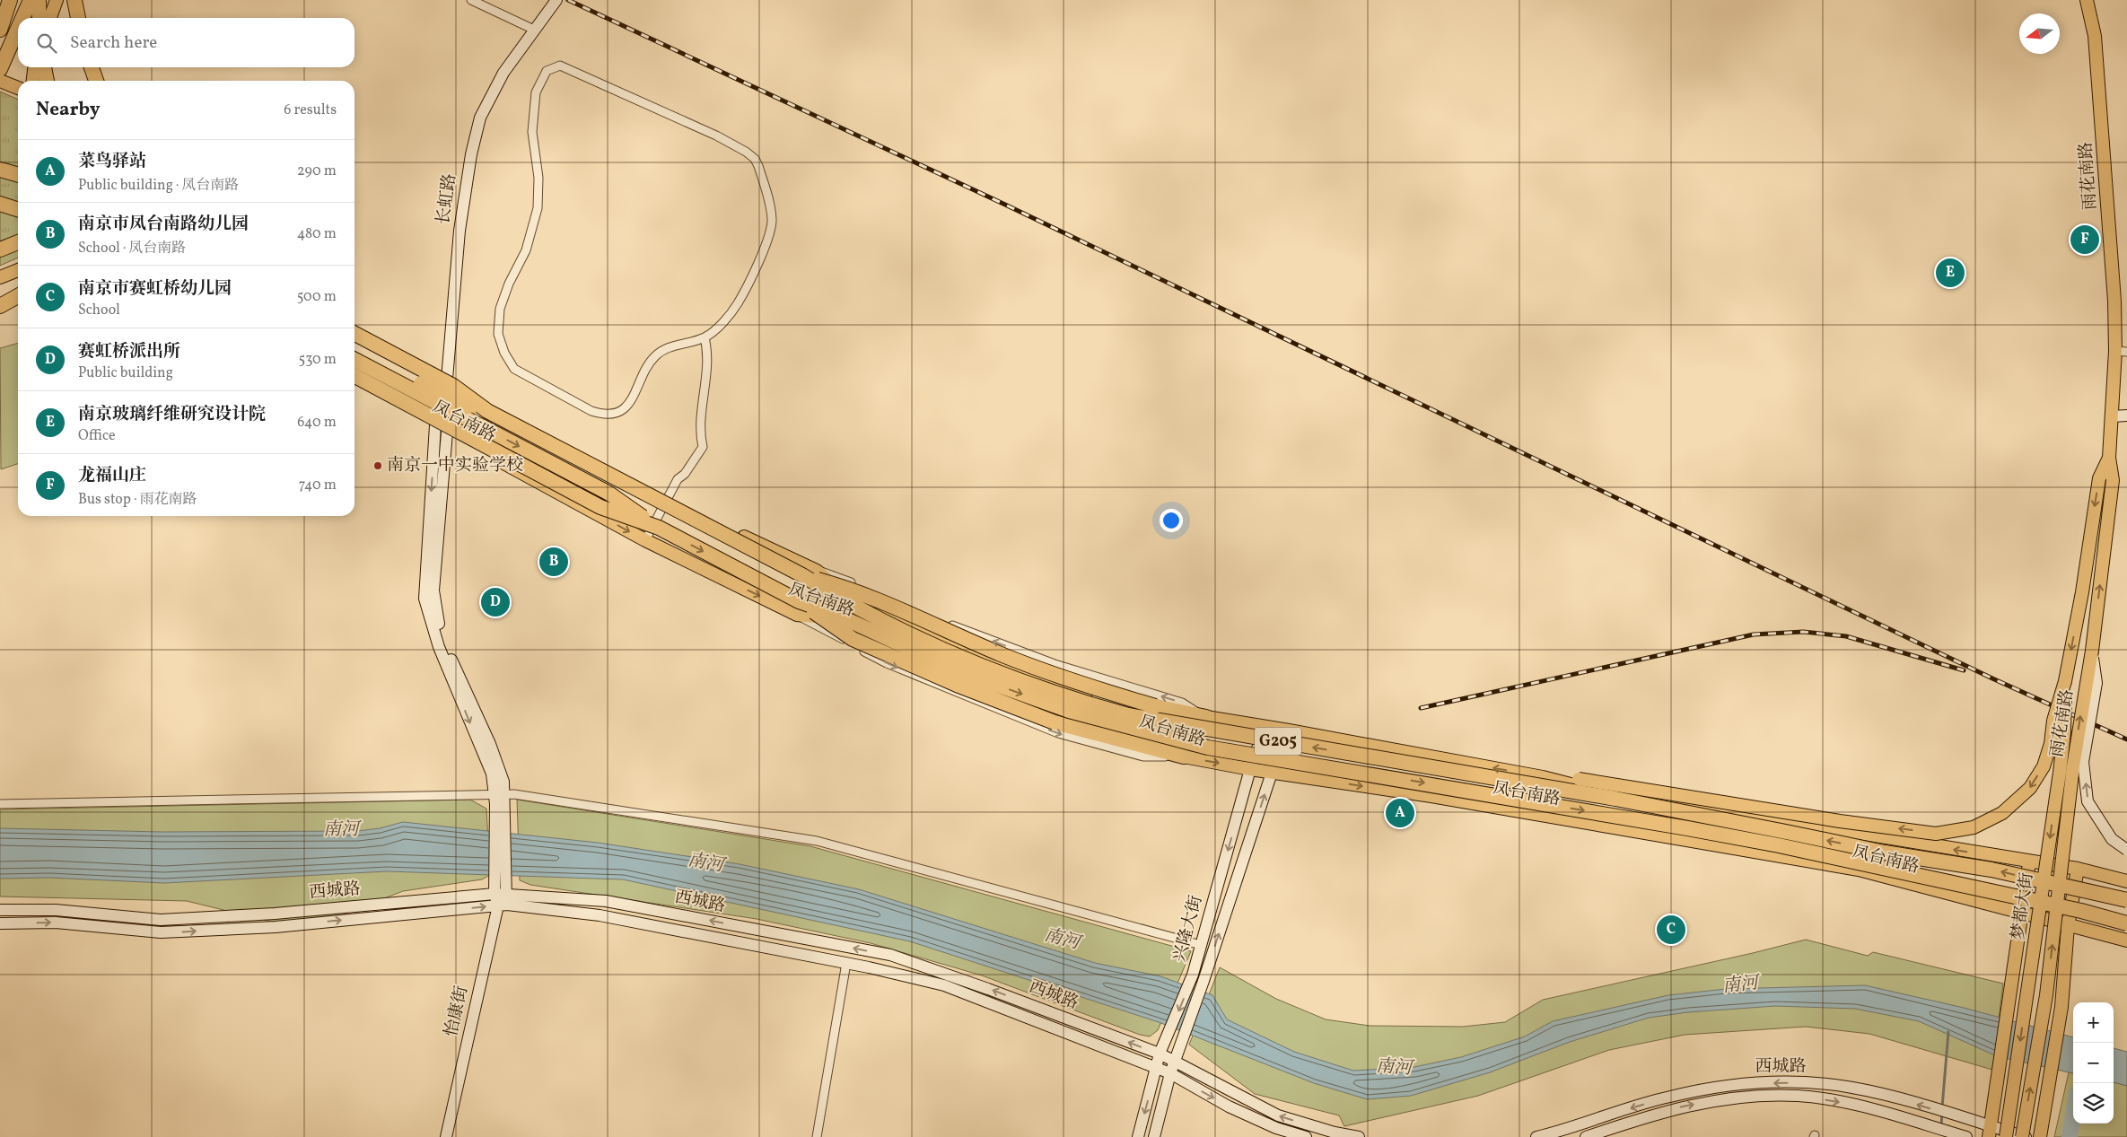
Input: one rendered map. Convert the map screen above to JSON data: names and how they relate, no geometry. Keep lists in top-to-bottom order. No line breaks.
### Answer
{"streets":{"highway":["凤台南路","G205"],"main road":["雨花南路","长虹路","西城路","梦都大街","兴隆大街","怡康街"]},"crossings":[["雨花南路","凤台南路"],["雨花南路","梦都大街"],["长虹路","凤台南路"],["长虹路","怡康街"],["凤台南路","梦都大街"],["凤台南路","兴隆大街"],["西城路","兴隆大街"],["西城路","怡康街"]],"water":["南河"],"places":["南京一中实验学校"],"north":"left","page":{"search":"Search here","heading":["Nearby","6 results"],"list":[{"mark":"A","name":"菜鸟驿站","note":"Public building · 凤台南路","value":"290 m"},{"mark":"B","name":"南京市凤台南路幼儿园","note":"School · 凤台南路","value":"480 m"},{"mark":"C","name":"南京市赛虹桥幼儿园","note":"School","value":"500 m"},{"mark":"D","name":"赛虹桥派出所","note":"Public building","value":"530 m"},{"mark":"E","name":"南京玻璃纤维研究设计院","note":"Office","value":"640 m"},{"mark":"F","name":"龙福山庄","note":"Bus stop · 雨花南路","value":"740 m"}],"pins":["F","E","B","D","A","C"],"map_buttons":["+","−"]}}
